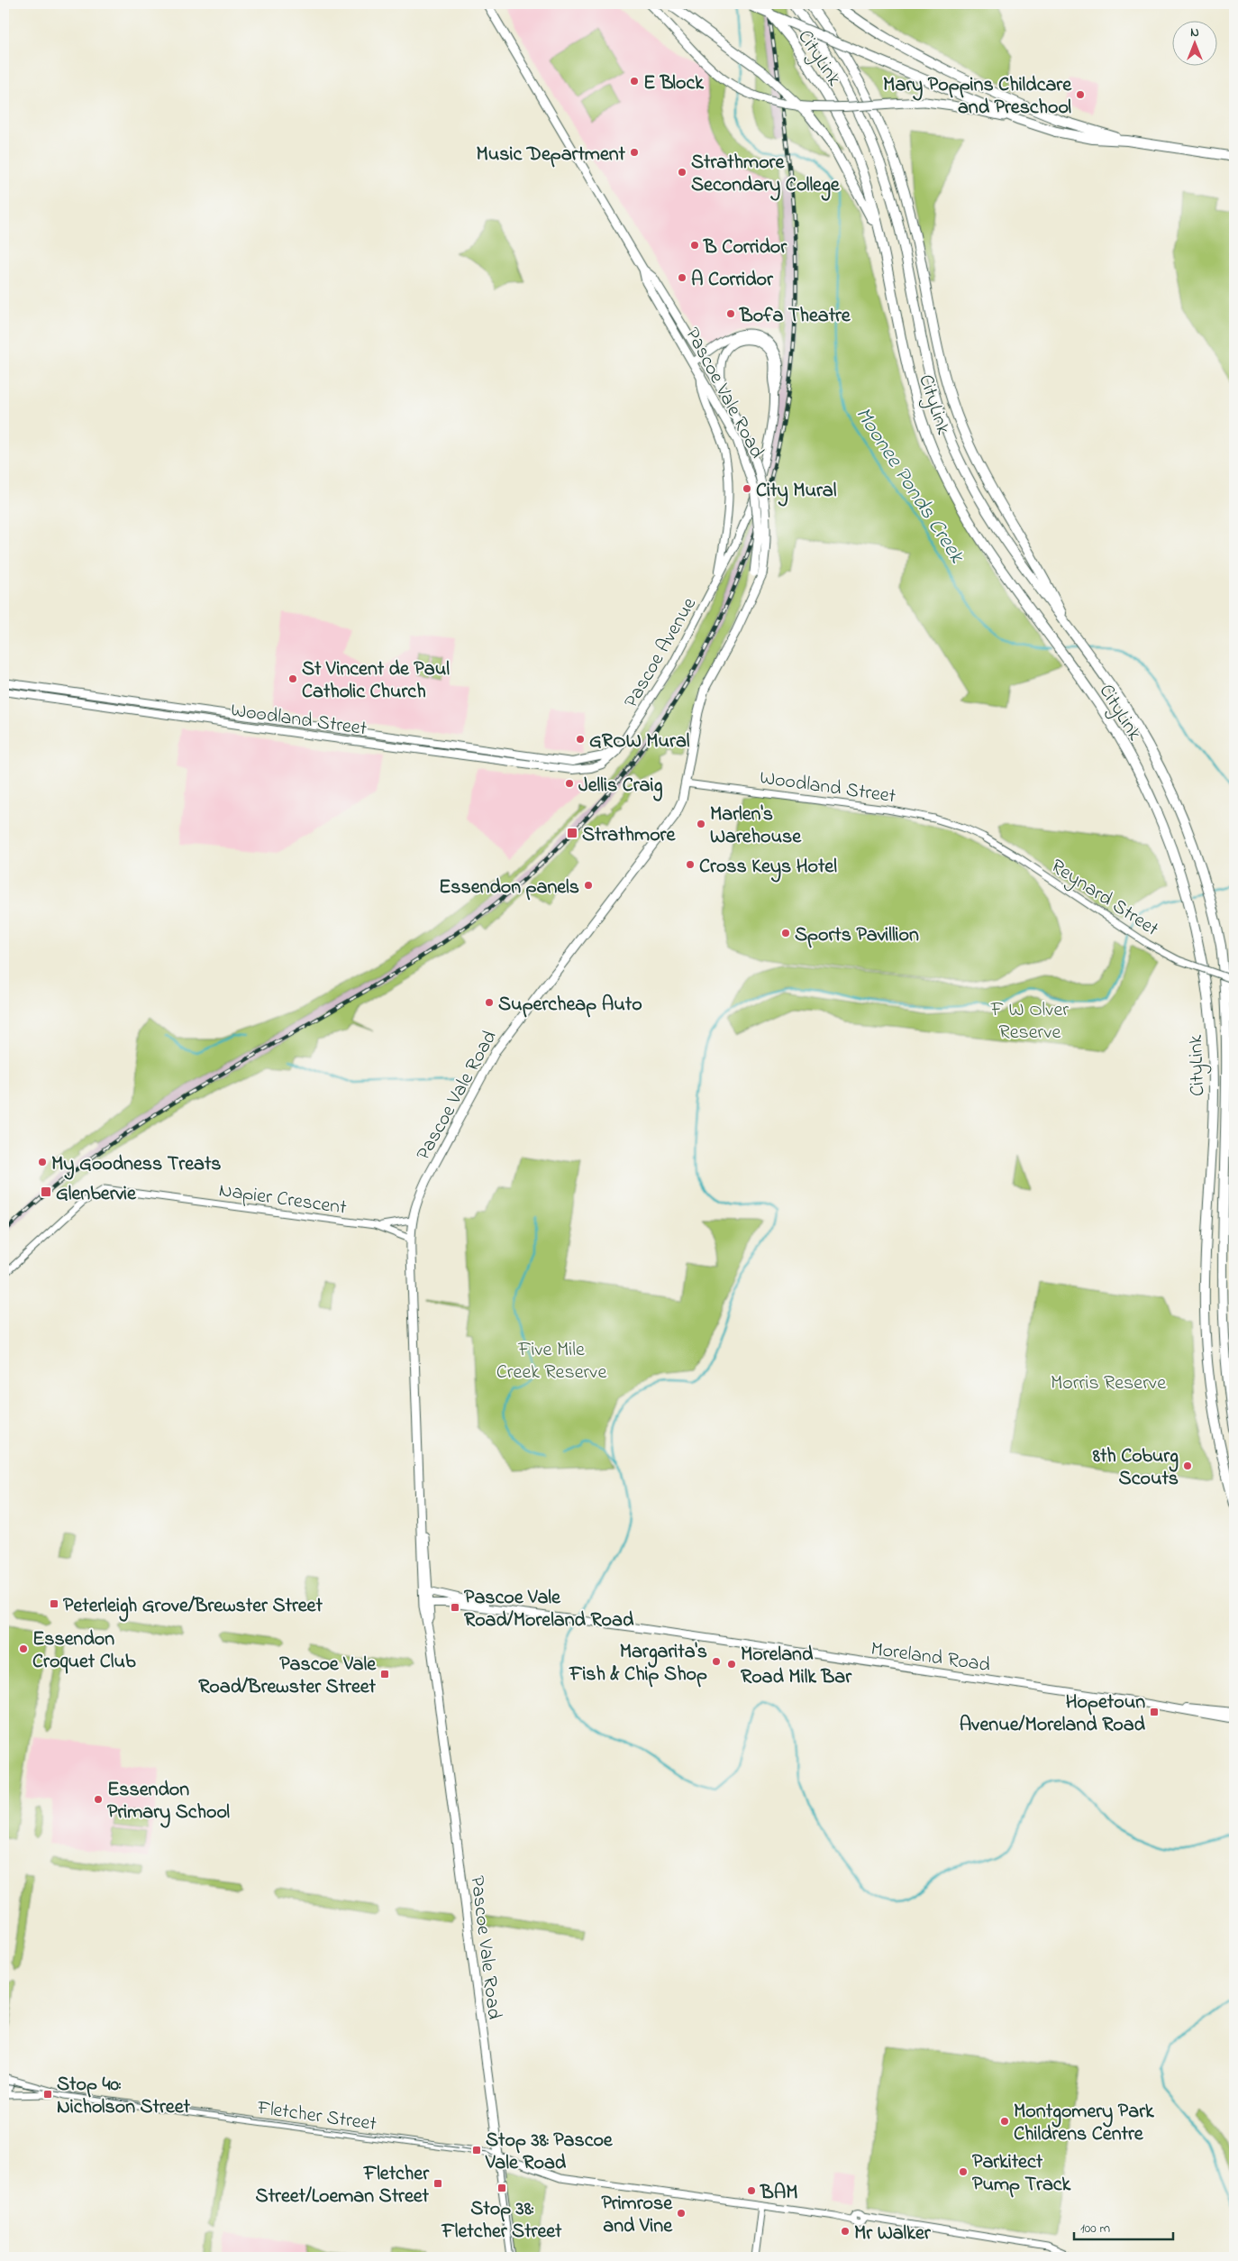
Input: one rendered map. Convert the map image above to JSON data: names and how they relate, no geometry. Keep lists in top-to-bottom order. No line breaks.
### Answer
{"streets":{"highway":["CityLink"],"main road":["Pascoe Vale Road","Pascoe Avenue","Woodland Street","Moreland Road"],"street":["Reynard Street","Napier Crescent","Fletcher Street"]},"crossings":[["Pascoe Vale Road","Pascoe Avenue"],["Pascoe Vale Road","Woodland Street"],["Pascoe Vale Road","Napier Crescent"],["Pascoe Vale Road","Moreland Road"],["Pascoe Vale Road","Fletcher Street"],["Pascoe Avenue","Woodland Street"],["Woodland Street","Reynard Street"]],"water":["Moonee Ponds Creek"],"parks":["F W Olver Reserve","Five Mile Creek Reserve","Morris Reserve"],"places":{"other":["E Block","Mary Poppins Childcare and Preschool","Music Department","Strathmore Secondary College","B Corridor","A Corridor","Bofa Theatre","City Mural","St Vincent de Paul Catholic Church","GROW Mural","Jellis Craig","Marlen's Warehouse","Cross Keys Hotel","Essendon panels","Sports Pavillion","Supercheap Auto","My Goodness Treats","8th Coburg Scouts","Essendon Croquet Club","Margarita's Fish & Chip Shop","Moreland Road Milk Bar","Essendon Primary School","Montgomery Park Childrens Centre","Parkitect Pump Track","BAM","Primrose and Vine","Mr Walker"],"transit":["Strathmore","Glenbervie","Peterleigh Grove/Brewster Street","Pascoe Vale Road/Moreland Road","Pascoe Vale Road/Brewster Street","Hopetoun Avenue/Moreland Road","Stop 40: Nicholson Street","Stop 38: Pascoe Vale Road","Fletcher Street/Loeman Street","Stop 38: Fletcher Street"]},"scale_bar":"100 m","north":"top"}
